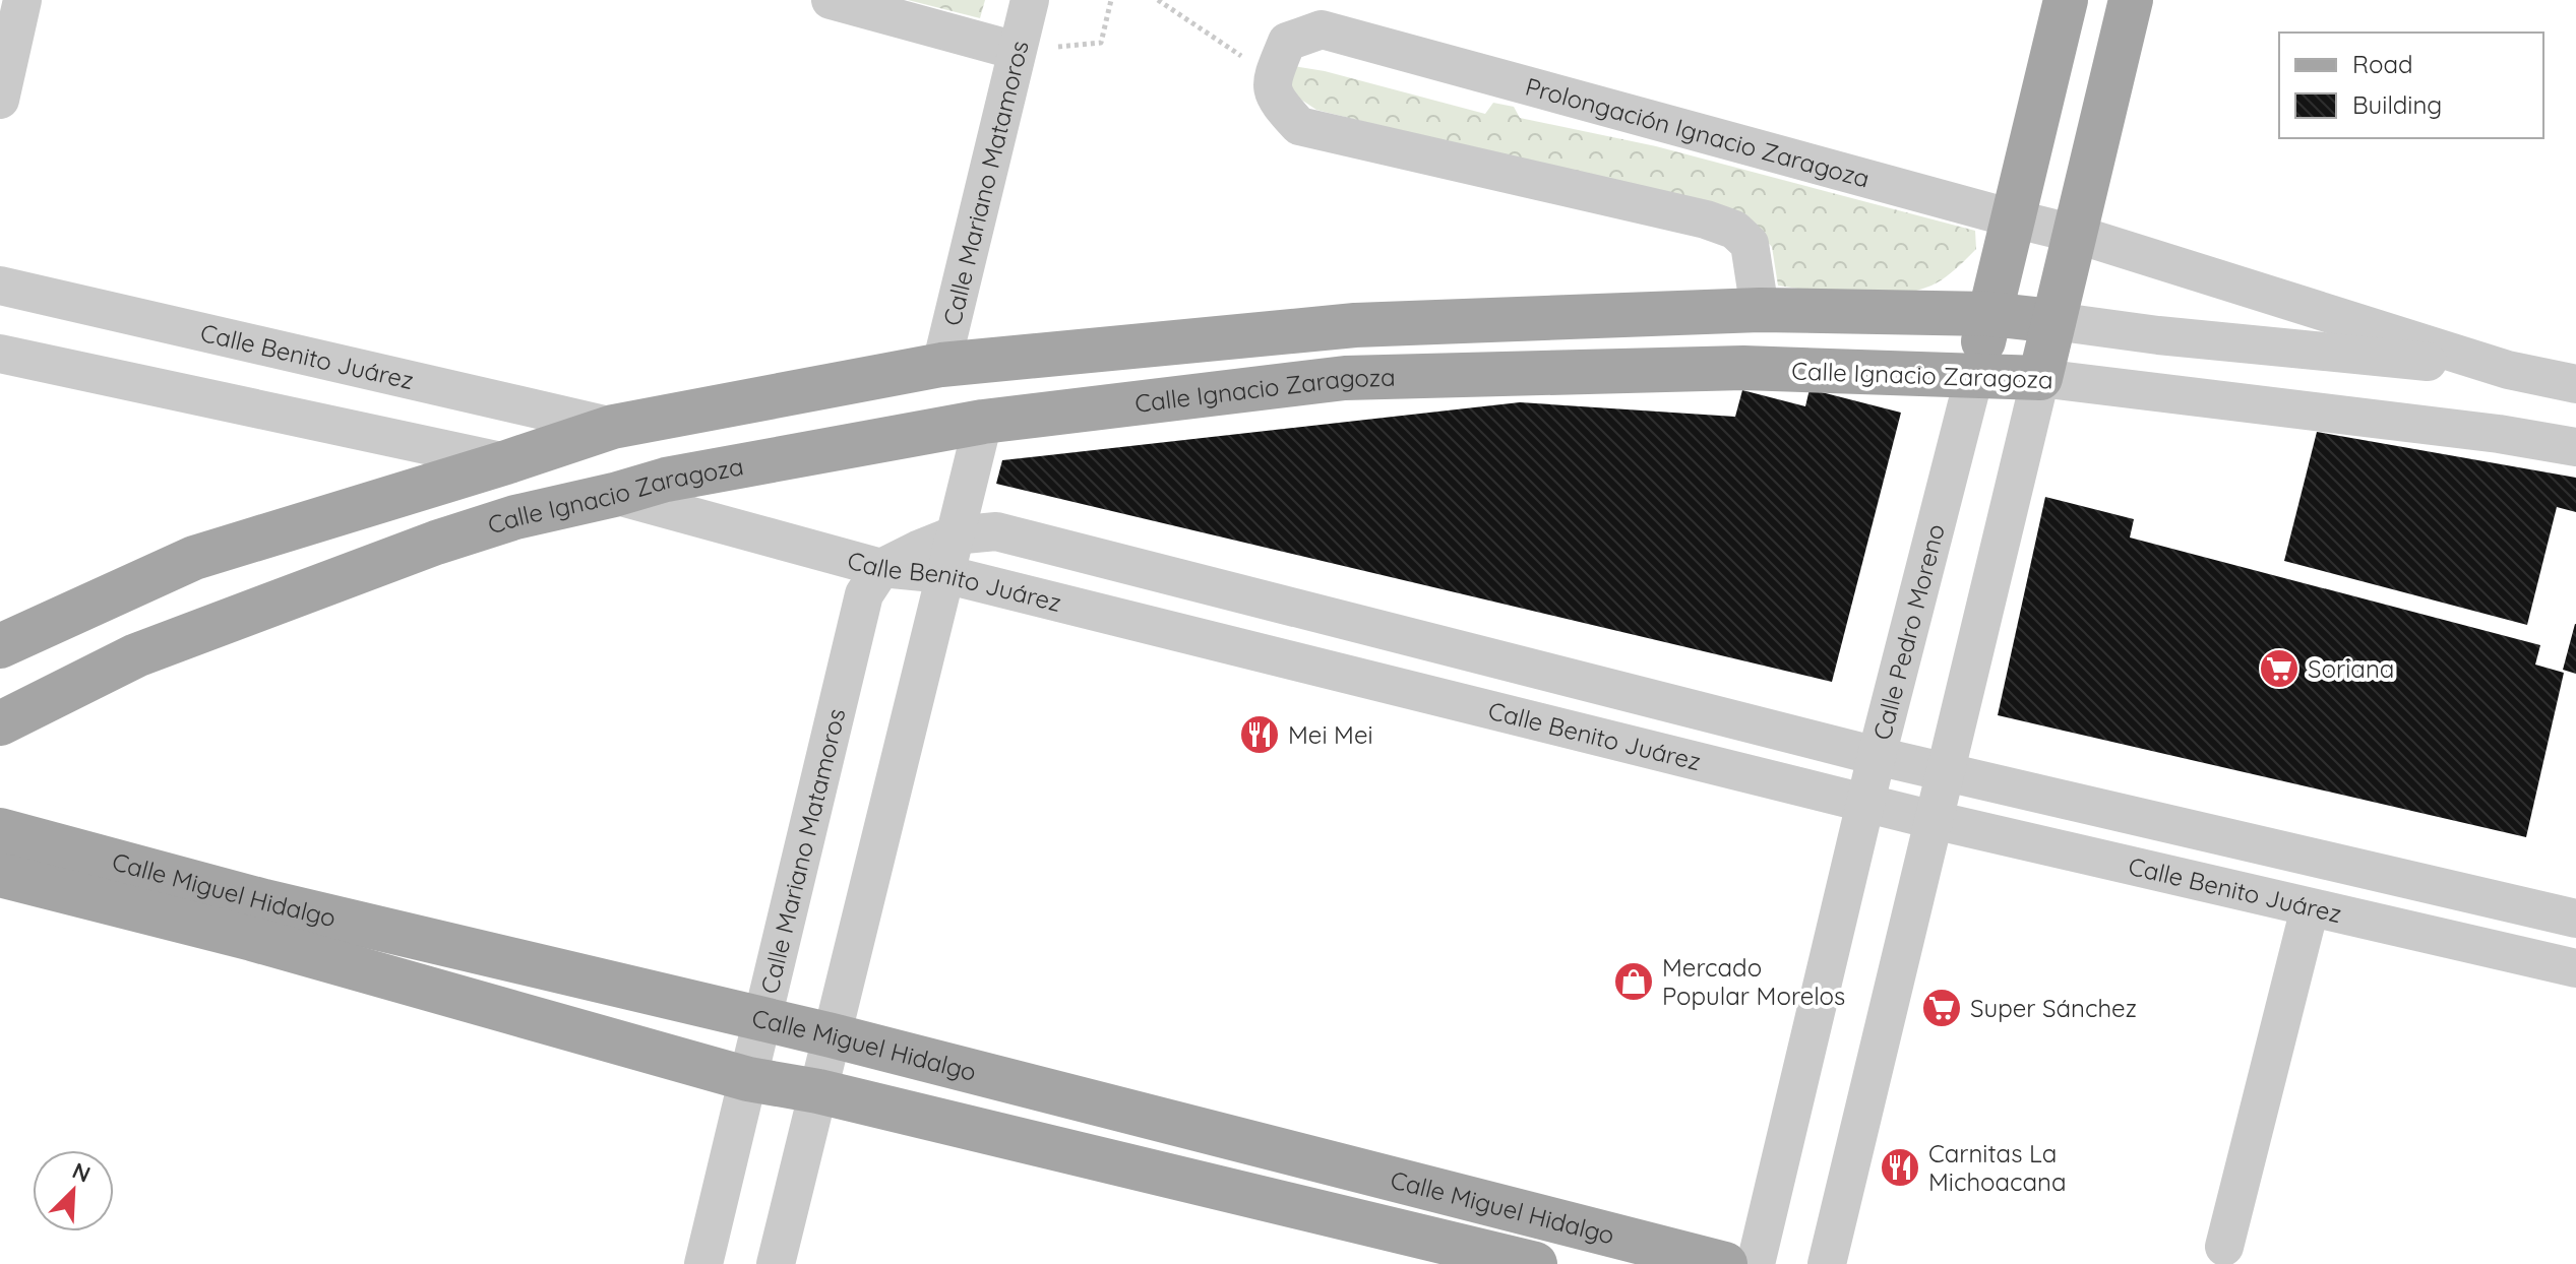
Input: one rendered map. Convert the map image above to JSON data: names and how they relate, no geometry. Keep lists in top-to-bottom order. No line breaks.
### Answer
{"streets":{"main road":["Calle Ignacio Zaragoza","Calle Pedro Moreno","Calle Miguel Hidalgo"],"street":["Prolongación Ignacio Zaragoza","Calle Mariano Matamoros","Calle Benito Juárez"]},"crossings":[["Prolongación Ignacio Zaragoza","Calle Pedro Moreno"],["Calle Mariano Matamoros","Calle Benito Juárez"],["Calle Mariano Matamoros","Calle Miguel Hidalgo"],["Calle Benito Juárez","Calle Ignacio Zaragoza"],["Calle Benito Juárez","Calle Pedro Moreno"],["Calle Ignacio Zaragoza","Calle Pedro Moreno"]],"places":{"supermarket":["Soriana","Super Sánchez"],"restaurant":["Mei Mei","Carnitas La Michoacana"],"shop":["Mercado Popular Morelos"]},"legend":["Road","Building"],"north":"top right"}
